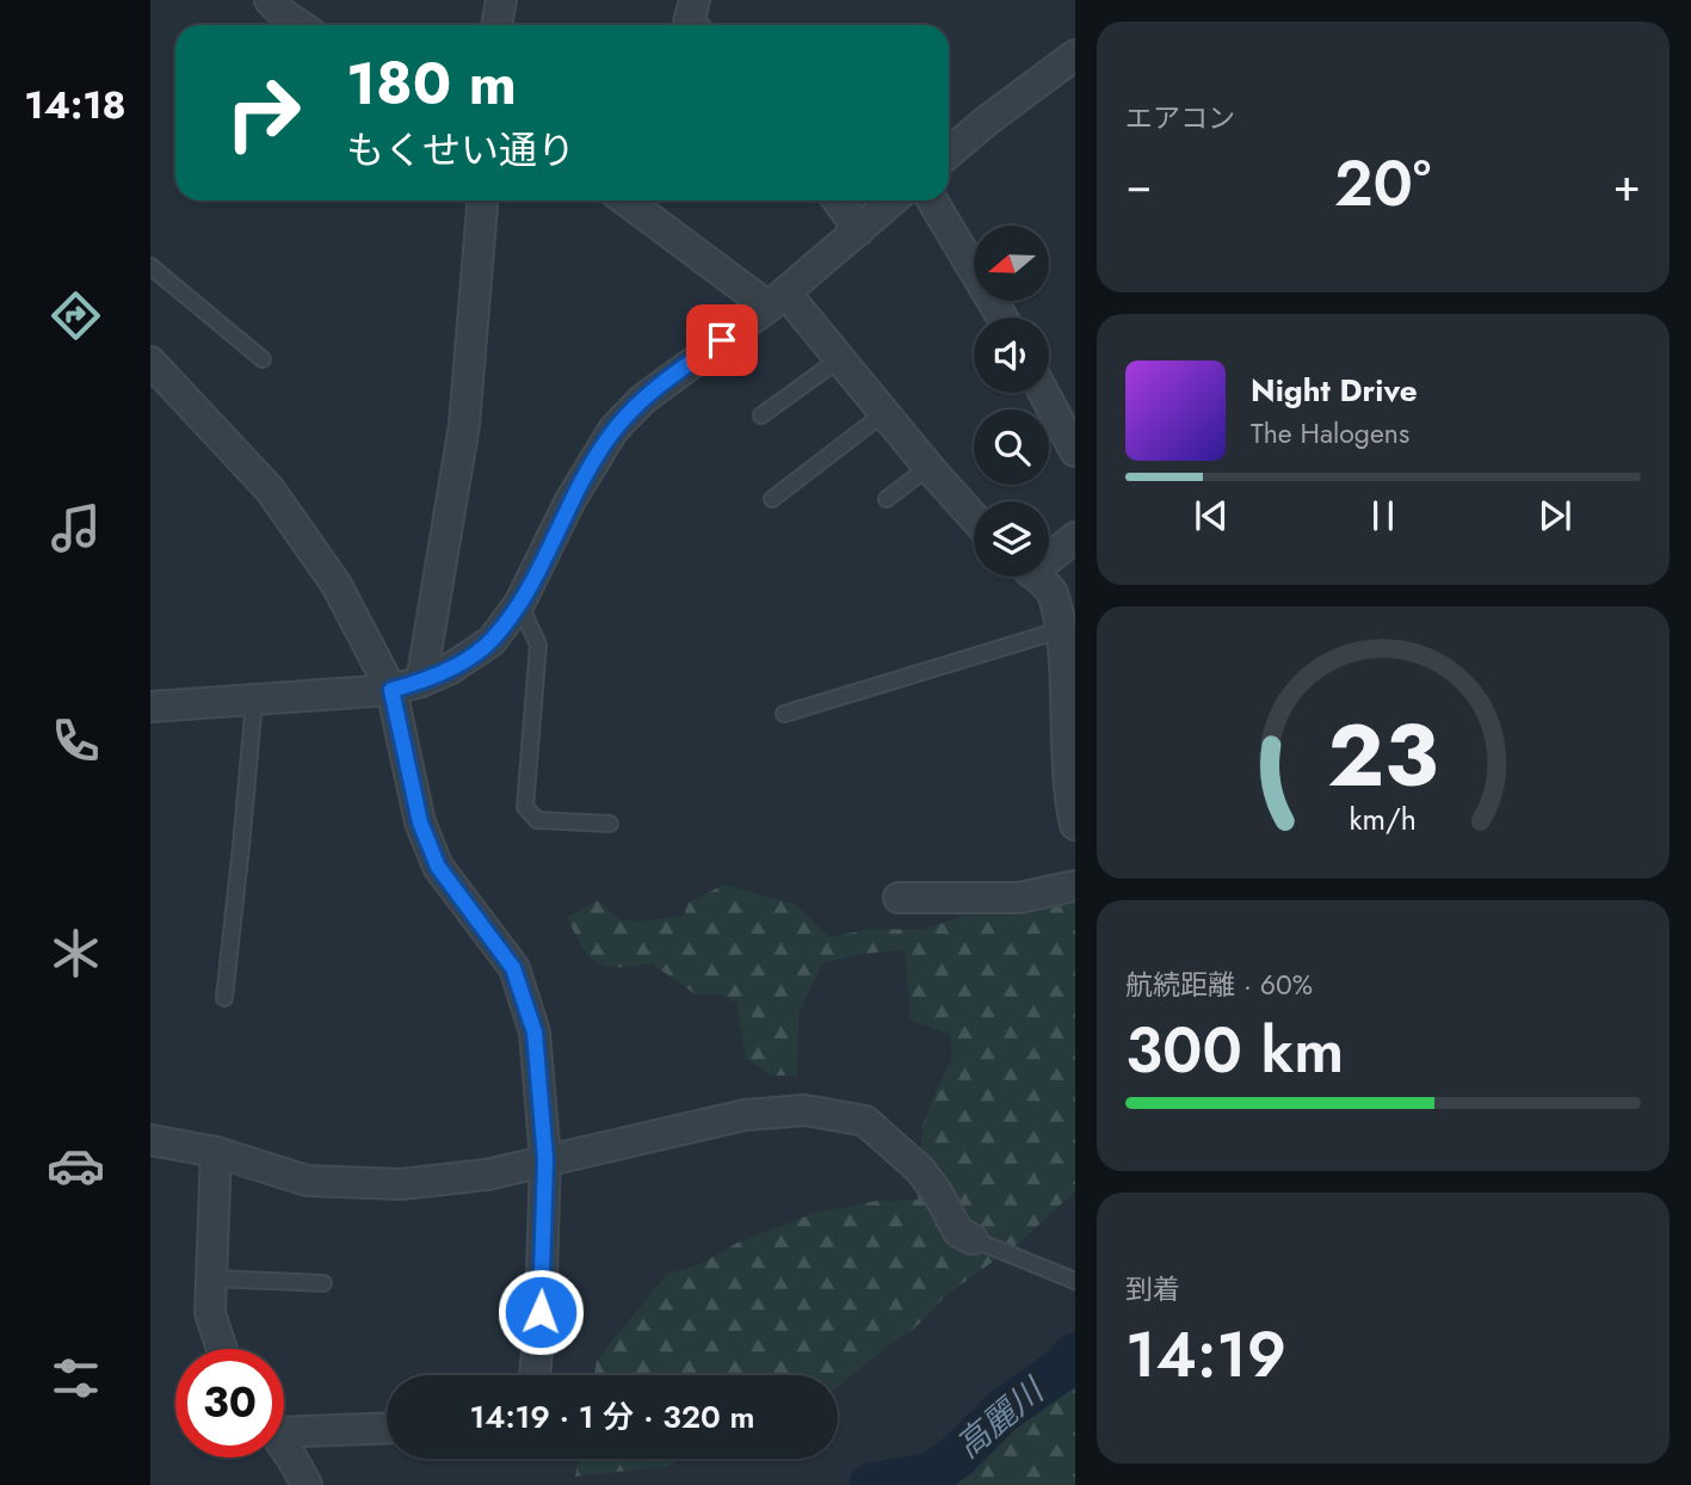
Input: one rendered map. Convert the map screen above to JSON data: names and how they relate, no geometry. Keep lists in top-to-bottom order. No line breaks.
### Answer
{"water":["高麗川"],"north":"left","page":{"tabs":"14:18","tile":["エアコン",["航続距離 · 60%","300 km"],["到着","14:19"]],"turn":["180 m","もくせい通り"],"heat":["−","20°","+"],"song":["Night Drive","The Halogens"],"limit":"30","trip":"14:19 · 1 分 · 320 m","gauge":["23","km/h"]}}
